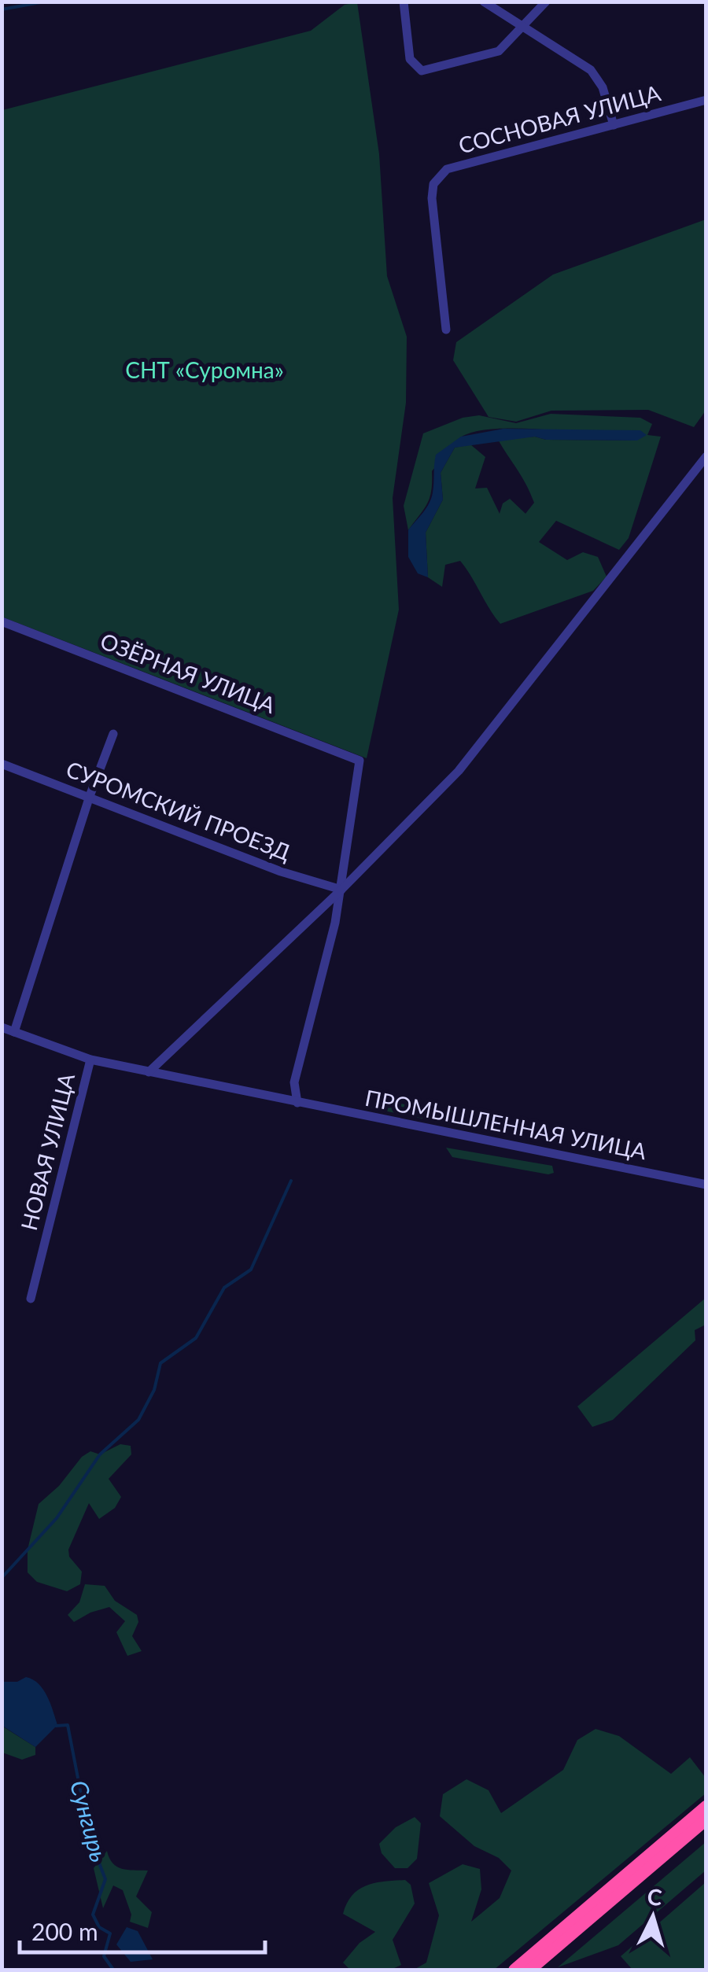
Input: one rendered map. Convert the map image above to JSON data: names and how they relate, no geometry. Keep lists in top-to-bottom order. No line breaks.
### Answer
{"streets":{"street":["СОСНОВАЯ УЛИЦА","ОЗЁРНАЯ УЛИЦА","СУРОМСКИЙ ПРОЕЗД","ПРОМЫШЛЕННАЯ УЛИЦА","НОВАЯ УЛИЦА"]},"crossings":[["ОЗЁРНАЯ УЛИЦА","СУРОМСКИЙ ПРОЕЗД"],["ПРОМЫШЛЕННАЯ УЛИЦА","НОВАЯ УЛИЦА"]],"water":["Сунгирь"],"parks":["СНТ «Суромна»"],"scale_bar":"200 m","north":"top"}
